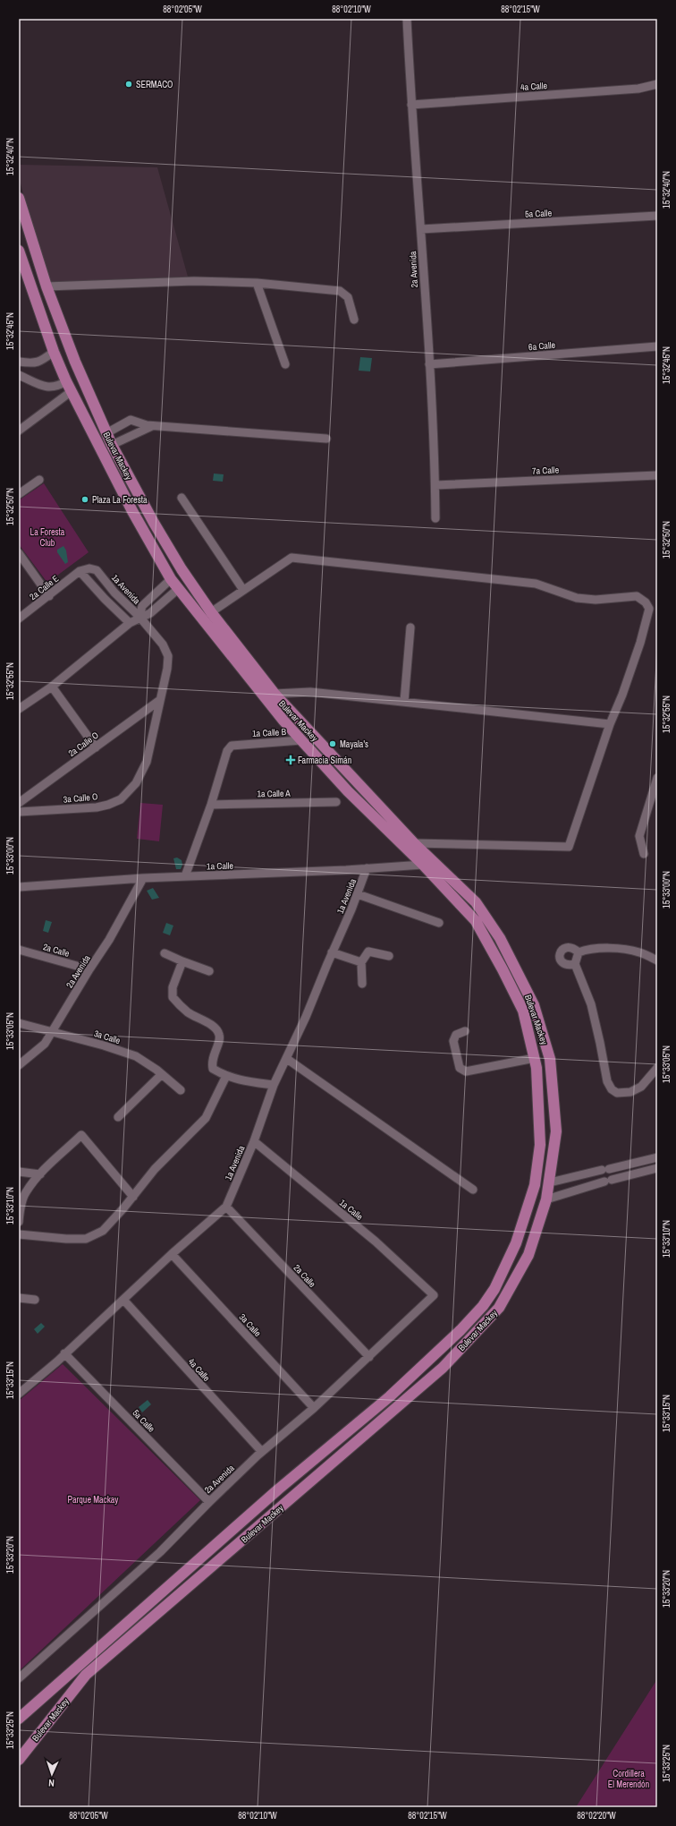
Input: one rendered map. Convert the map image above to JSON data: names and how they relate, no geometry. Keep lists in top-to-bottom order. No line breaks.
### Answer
{"streets":{"main road":["Bulevar Mackey"],"street":["4a Calle","5a Calle","2a Avenida","6a Calle","7a Calle","2a Calle E","1a Avenida","1a Calle B","2a Calle O","1a Calle A","3a Calle O","1a Calle","2a Calle","3a Calle"]},"crossings":[["4a Calle","2a Avenida"],["4a Calle","1a Avenida"],["5a Calle","2a Avenida"],["5a Calle","1a Avenida"],["2a Avenida","6a Calle"],["2a Avenida","7a Calle"],["2a Avenida","1a Calle"],["2a Avenida","2a Calle"],["2a Avenida","3a Calle"],["Bulevar Mackey","1a Calle B"],["Bulevar Mackey","1a Calle"],["2a Calle E","1a Avenida"],["1a Avenida","2a Calle O"],["1a Avenida","3a Calle O"],["1a Avenida","1a Calle"],["1a Avenida","2a Calle"],["1a Avenida","3a Calle"],["1a Calle B","1a Calle A"],["2a Calle O","3a Calle O"]],"parks":["La Foresta Club","Parque Mackay","Cordillera El Merendón"],"places":{"other":["SERMACO","Plaza La Foresta","Mayala's"],"health":["Farmacia Simán"]},"north":"bottom","coordinates":["88°02'05\"W","88°02'10\"W","88°02'15\"W","15°32'40\"N","15°32'45\"N","15°32'50\"N","15°32'55\"N","15°33'00\"N","15°33'05\"N","15°33'10\"N","15°33'15\"N","15°33'20\"N","15°33'25\"N","88°02'20\"W"]}
